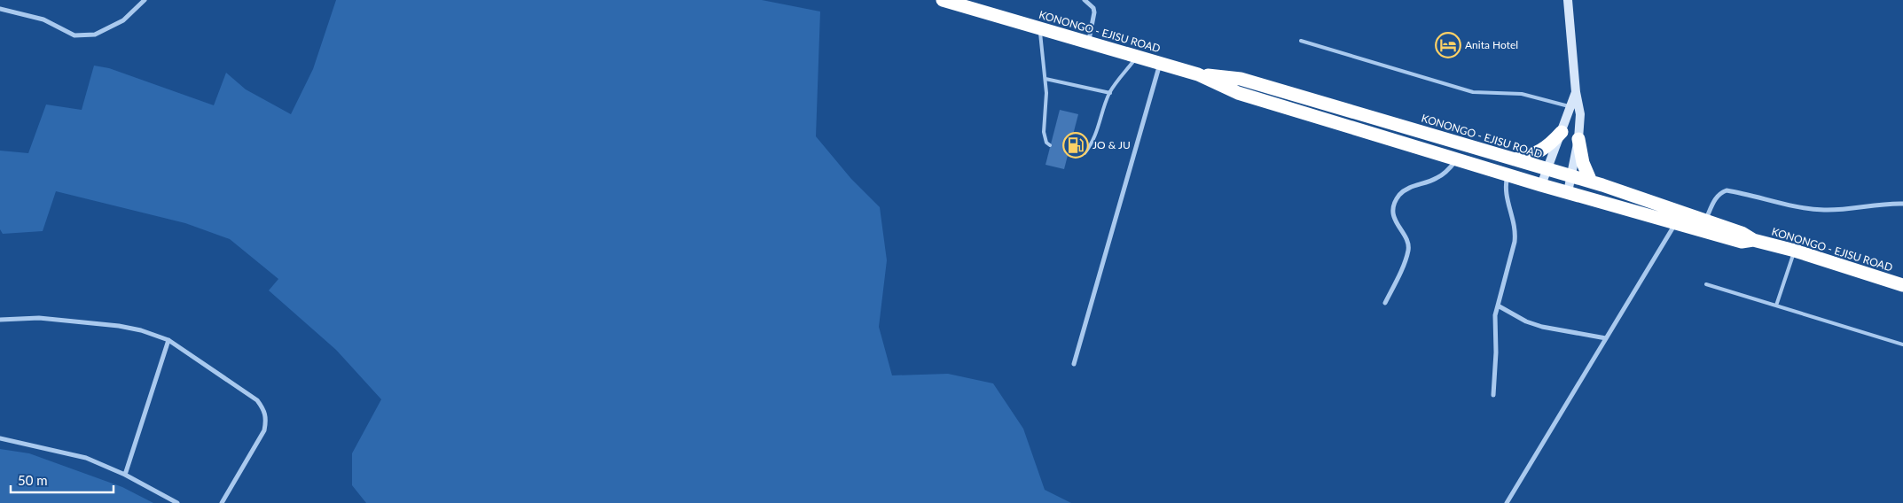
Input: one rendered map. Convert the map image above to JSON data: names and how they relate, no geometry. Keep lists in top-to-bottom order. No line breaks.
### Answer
{"streets":{"highway":["KONONGO - EJISU ROAD"]},"places":{"hotel":["Anita Hotel"],"fuel station":["JO & JU"]},"scale_bar":"50 m"}
